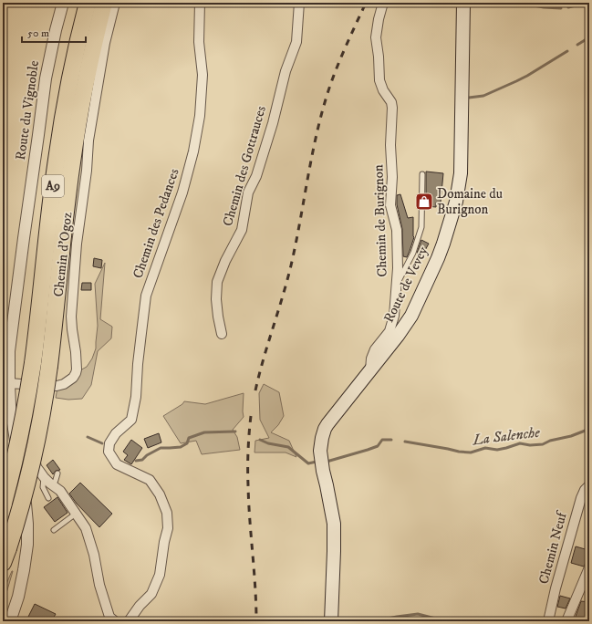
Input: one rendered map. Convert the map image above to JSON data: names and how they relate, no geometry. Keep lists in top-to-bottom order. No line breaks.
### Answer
{"streets":{"highway":["A9"],"main road":["Route de Vevey"],"street":["Route du Vignoble","Chemin des Gottrauces","Chemin de Burignon","Chemin des Pedances","Chemin d'Ogoz","Chemin Neuf"]},"crossings":[["Route du Vignoble","Chemin d'Ogoz"],["Chemin de Burignon","Route de Vevey"]],"water":["La Salenche"],"places":{"shop":["Domaine du Burignon"]},"scale_bar":"50 m"}
